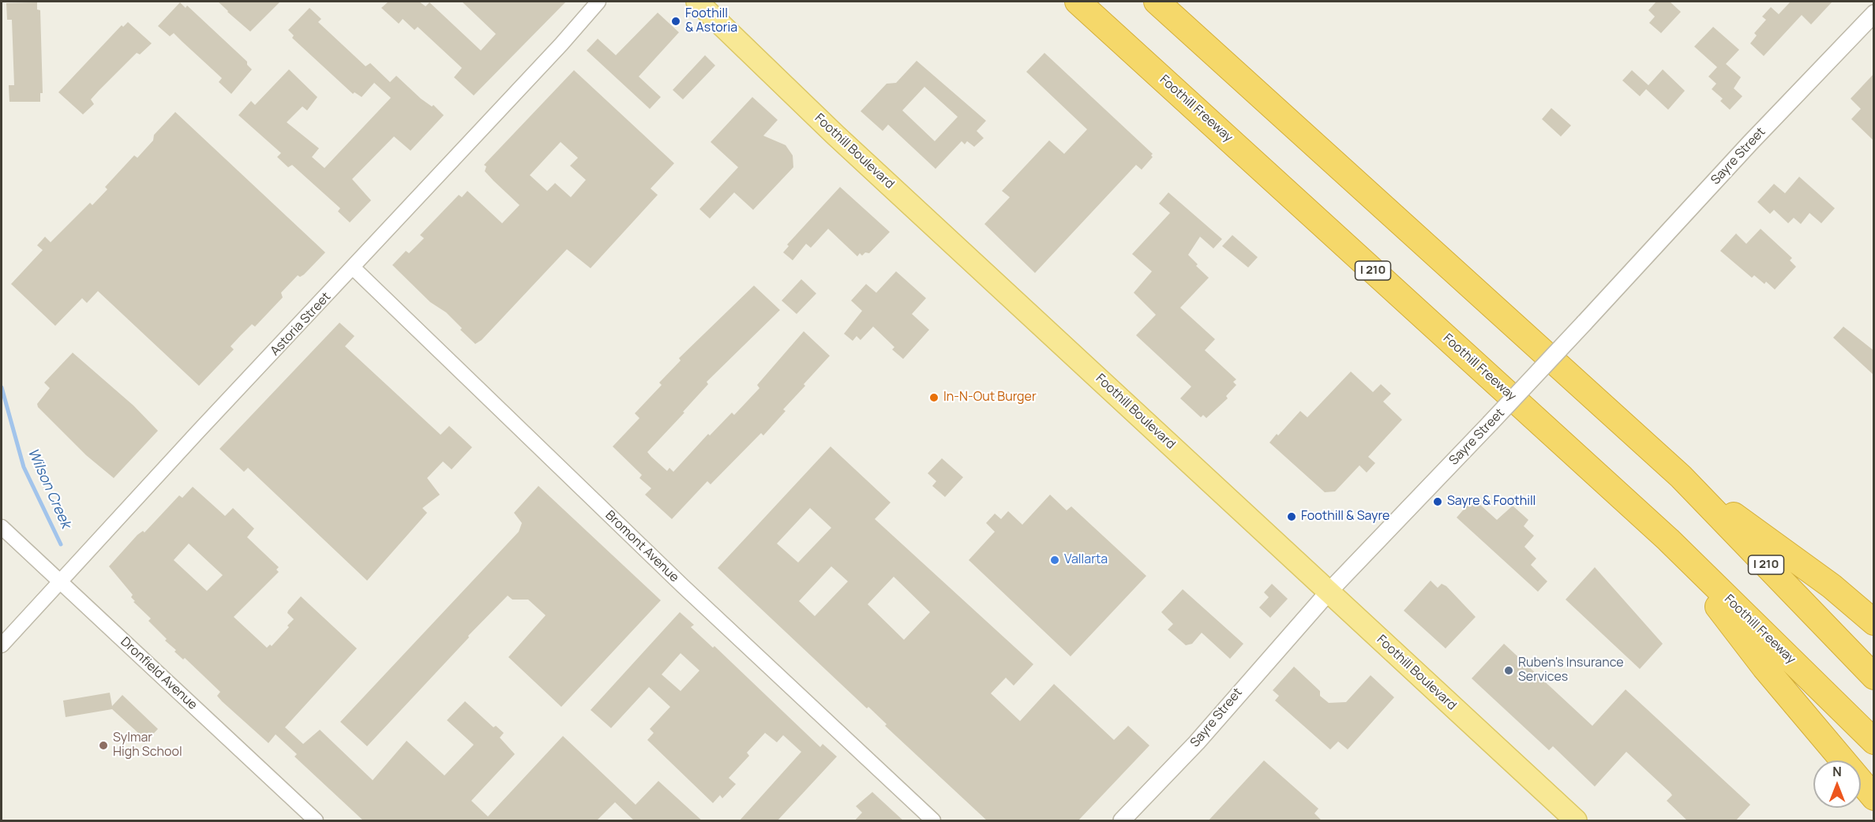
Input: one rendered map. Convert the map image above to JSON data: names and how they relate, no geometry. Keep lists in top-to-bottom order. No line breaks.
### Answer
{"streets":{"highway":["Foothill Freeway","I 210"],"main road":["Foothill Boulevard"],"street":["Sayre Street","Astoria Street","Bromont Avenue","Dronfield Avenue"]},"crossings":[["Foothill Boulevard","Sayre Street"],["Astoria Street","Bromont Avenue"],["Astoria Street","Dronfield Avenue"]],"water":["Wilson Creek"],"places":["Foothill & Astoria","In-N-Out Burger","Sayre & Foothill","Foothill & Sayre","Vallarta","Ruben's Insurance Services","Sylmar High School"],"north":"top"}
